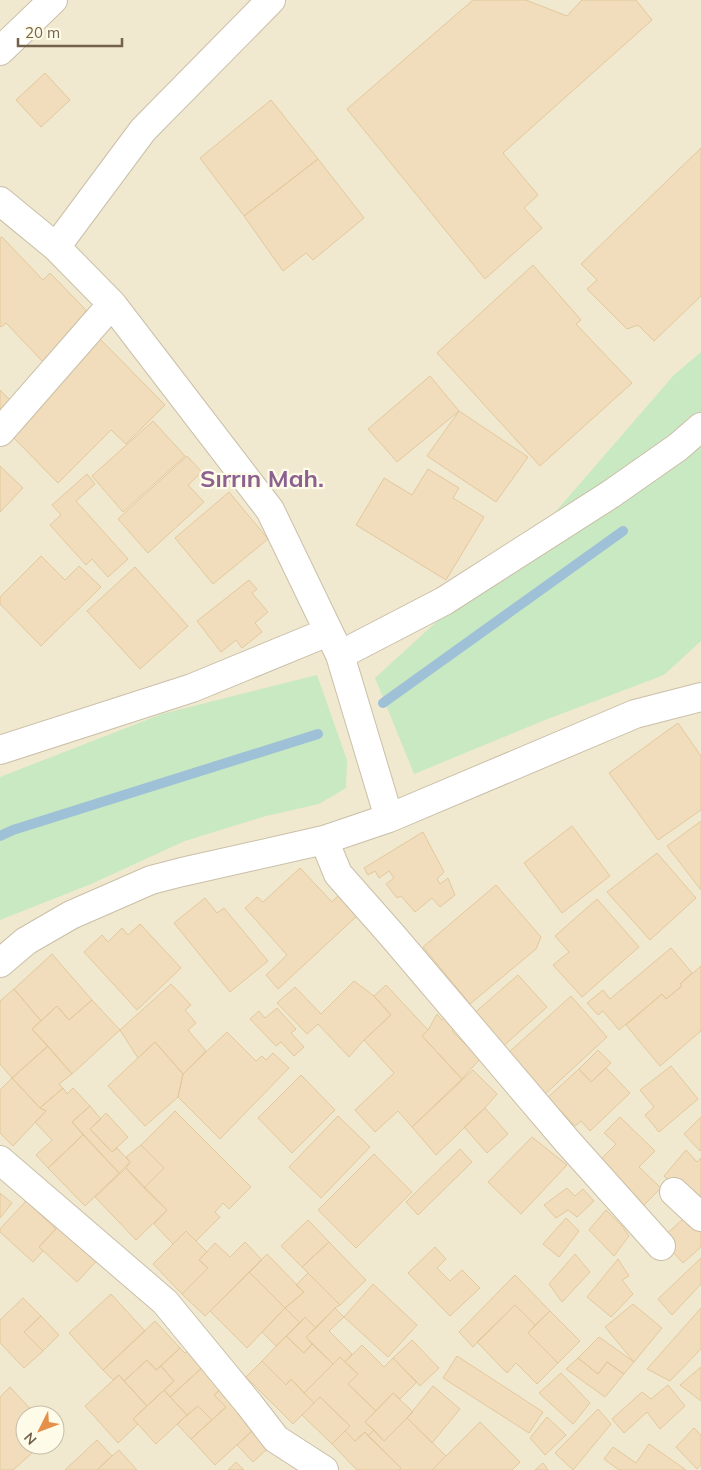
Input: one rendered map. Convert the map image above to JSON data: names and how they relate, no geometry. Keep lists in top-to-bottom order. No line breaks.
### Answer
{"districts":["Sırrın Mah."],"scale_bar":"20 m","north":"bottom left"}
